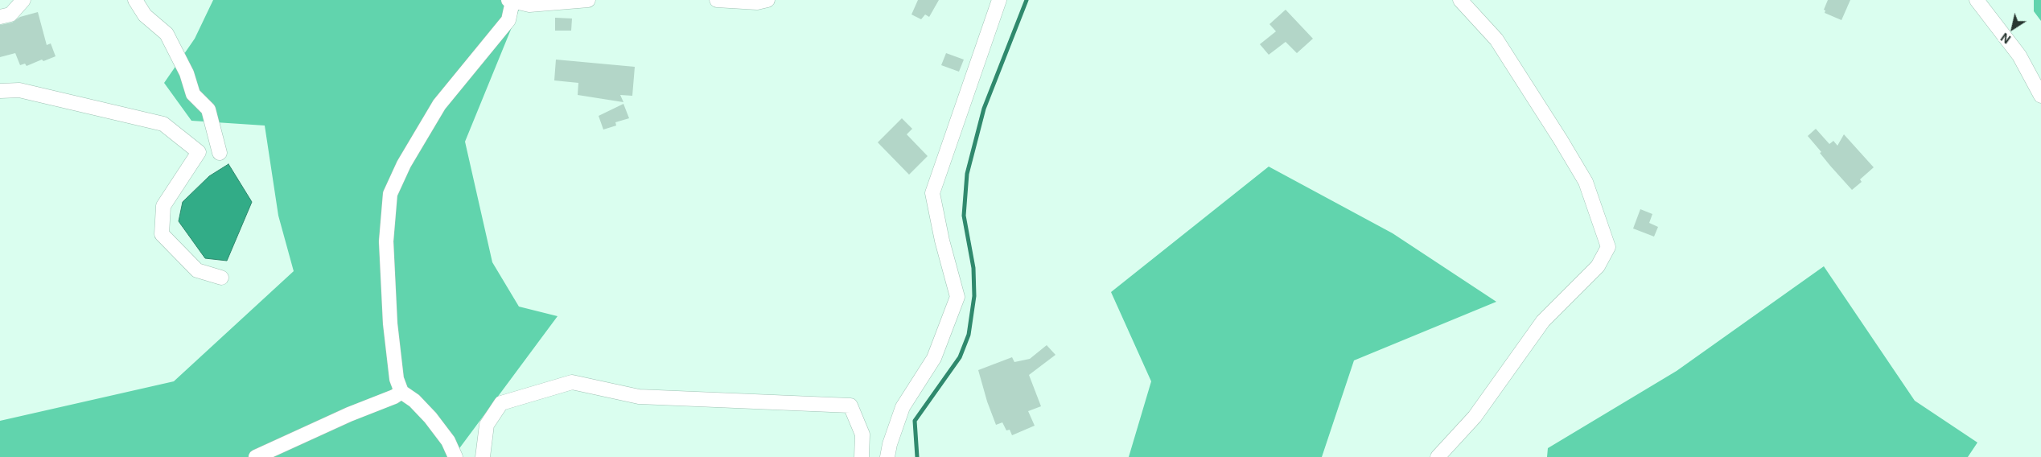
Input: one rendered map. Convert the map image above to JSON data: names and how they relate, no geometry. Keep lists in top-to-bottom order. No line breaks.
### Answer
{"north":"bottom left"}
